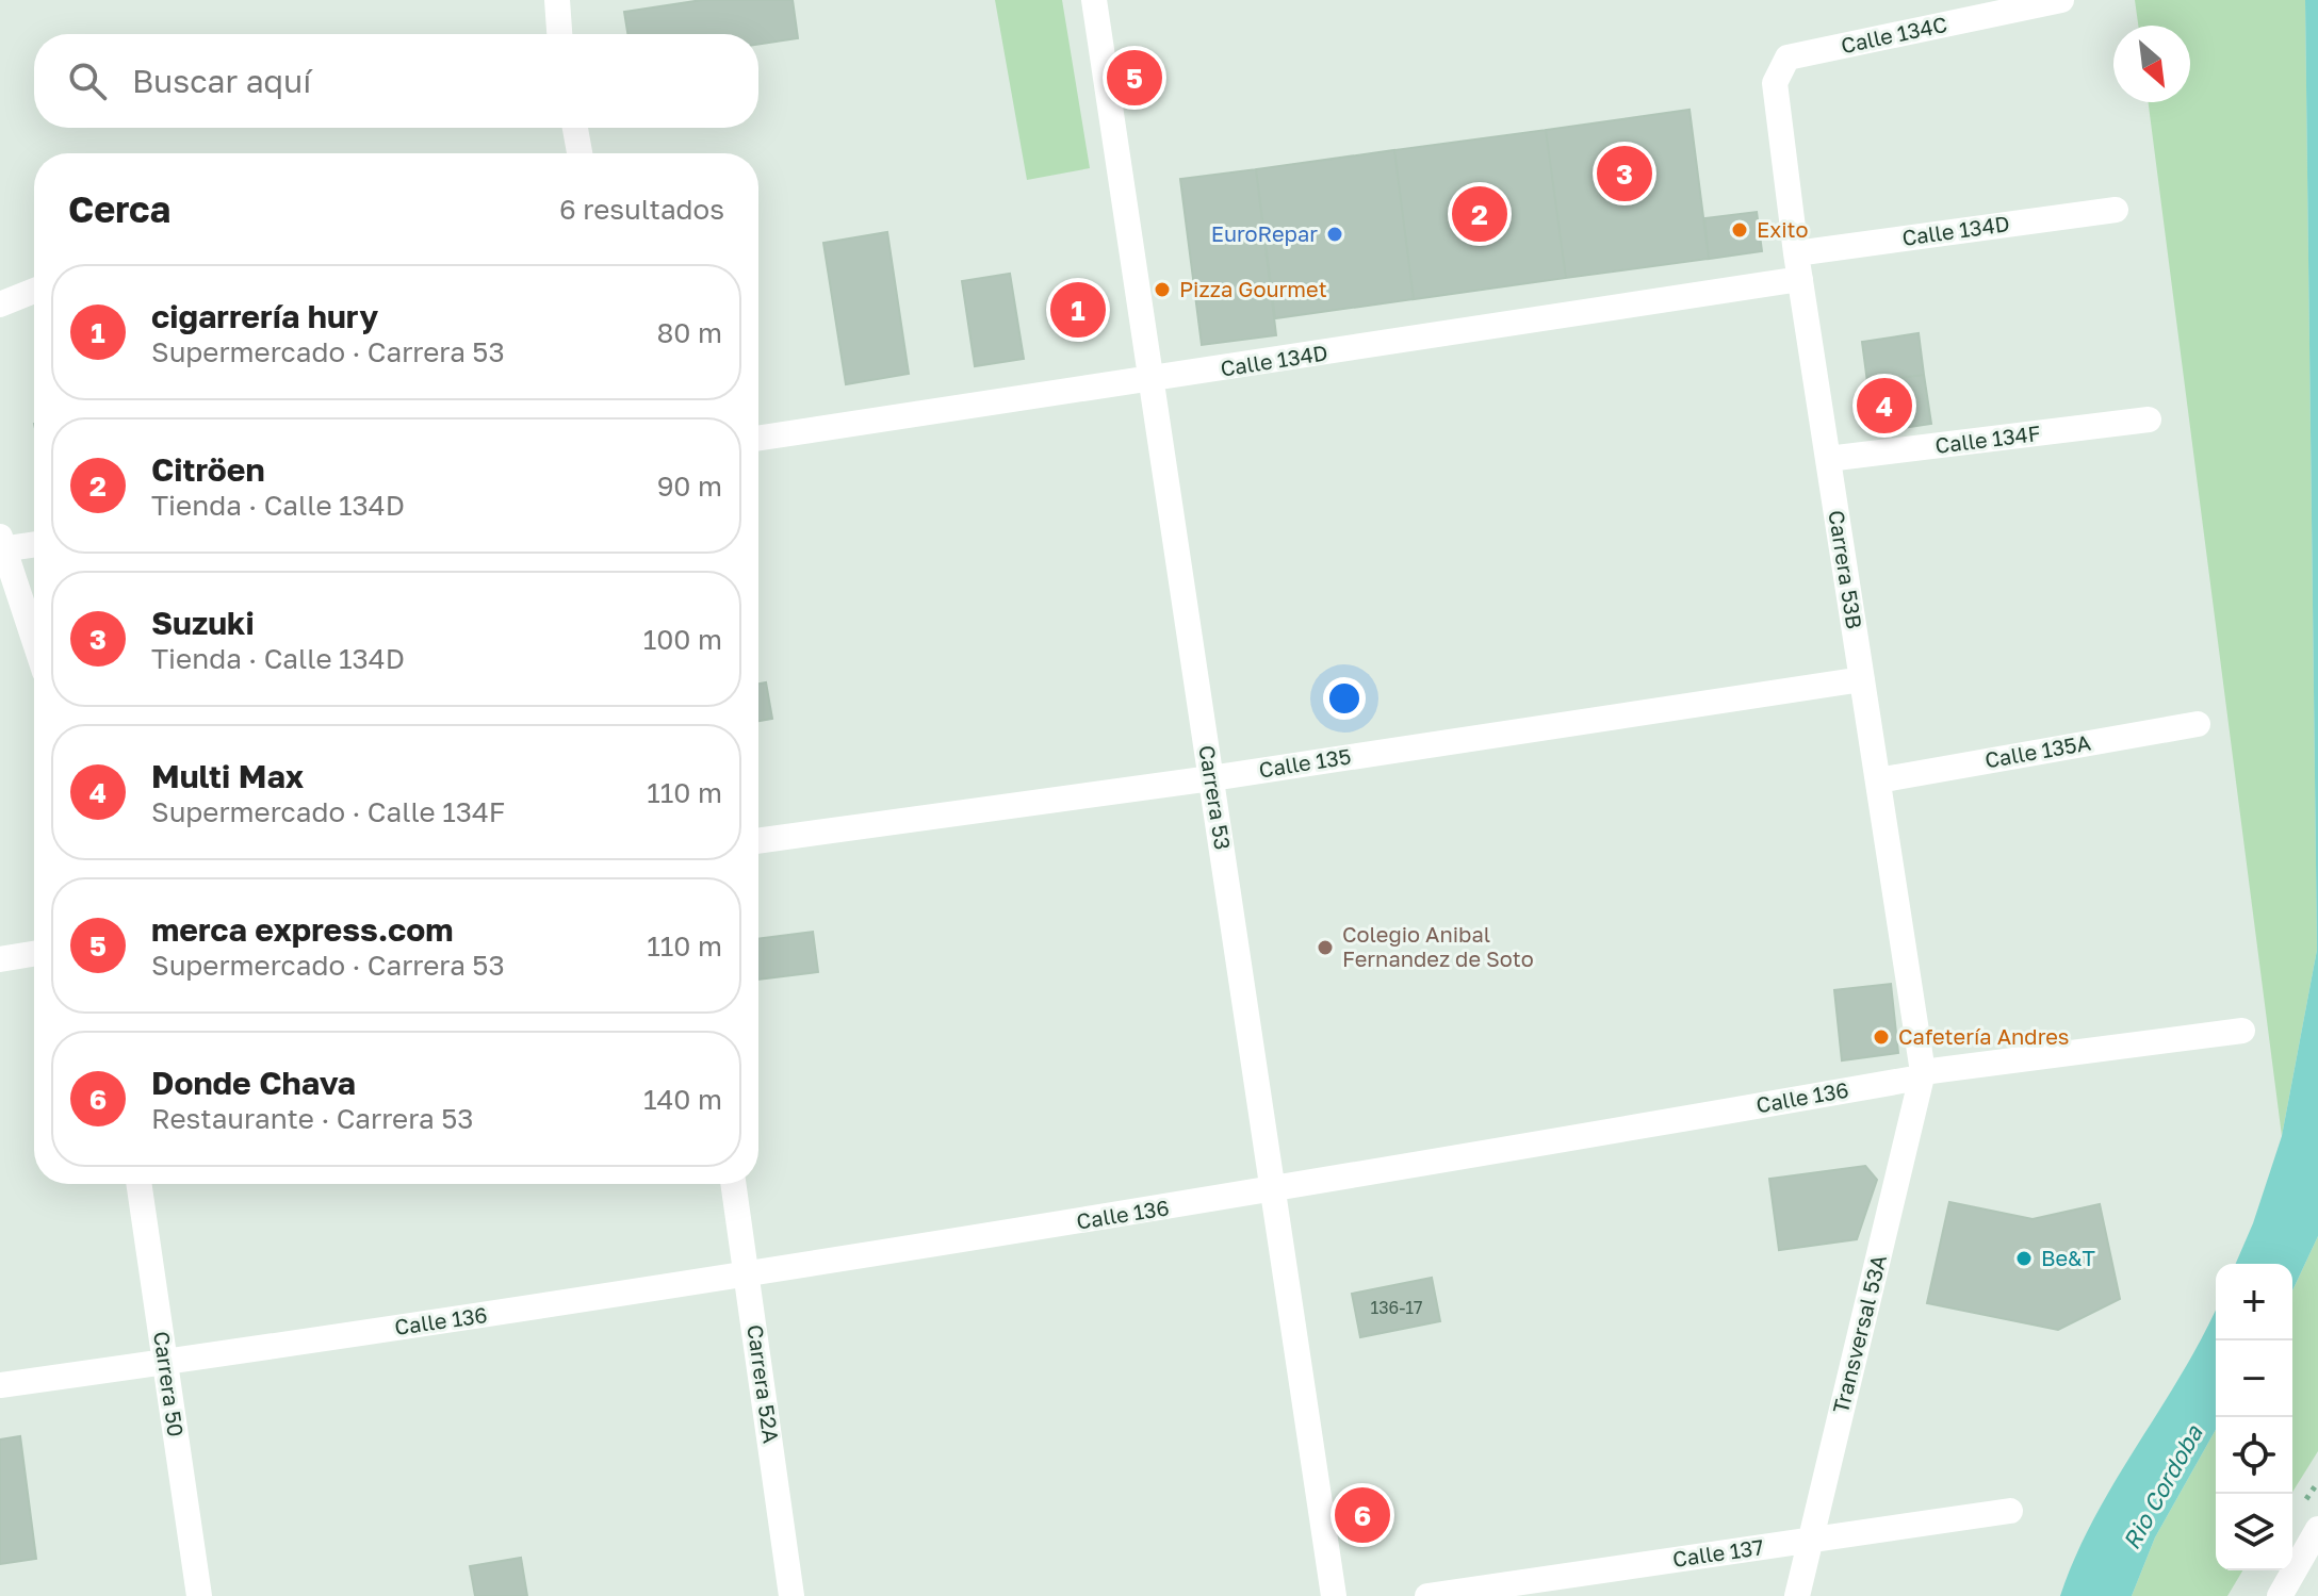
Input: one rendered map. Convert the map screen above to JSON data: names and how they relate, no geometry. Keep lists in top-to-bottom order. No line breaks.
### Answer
{"streets":{"street":["Calle 134C","Calle 134D","Calle 134F","Carrera 53B","Calle 135A","Calle 135","Carrera 53","Calle 136","Transversal 53A","Carrera 50","Carrera 52A","Calle 137"]},"crossings":[["Calle 134C","Carrera 53B"],["Calle 134D","Carrera 53B"],["Calle 134D","Carrera 53"],["Calle 134F","Carrera 53B"],["Carrera 53B","Calle 135A"],["Carrera 53B","Calle 135"],["Carrera 53B","Calle 136"],["Carrera 53B","Transversal 53A"],["Calle 135","Carrera 53"],["Carrera 53","Calle 136"],["Calle 136","Transversal 53A"],["Calle 136","Carrera 50"],["Calle 136","Carrera 52A"],["Transversal 53A","Calle 137"]],"water":["Rio Cordoba"],"places":["Exito","EuroRepar","Pizza Gourmet","Colegio Anibal Fernandez de Soto","Cafetería Andres","Be&T"],"house_numbers":["136-17"],"north":"bottom right","page":{"search":"Buscar aquí","pins":["5","3","2","1","4","6"],"heading":["Cerca","6 resultados"],"list":[{"mark":"1","name":"cigarrería hury","note":"Supermercado · Carrera 53","value":"80 m"},{"mark":"2","name":"Citröen","note":"Tienda · Calle 134D","value":"90 m"},{"mark":"3","name":"Suzuki","note":"Tienda · Calle 134D","value":"100 m"},{"mark":"4","name":"Multi Max","note":"Supermercado · Calle 134F","value":"110 m"},{"mark":"5","name":"merca express.com","note":"Supermercado · Carrera 53","value":"110 m"},{"mark":"6","name":"Donde Chava","note":"Restaurante · Carrera 53","value":"140 m"}],"map_buttons":["+","−"]}}
